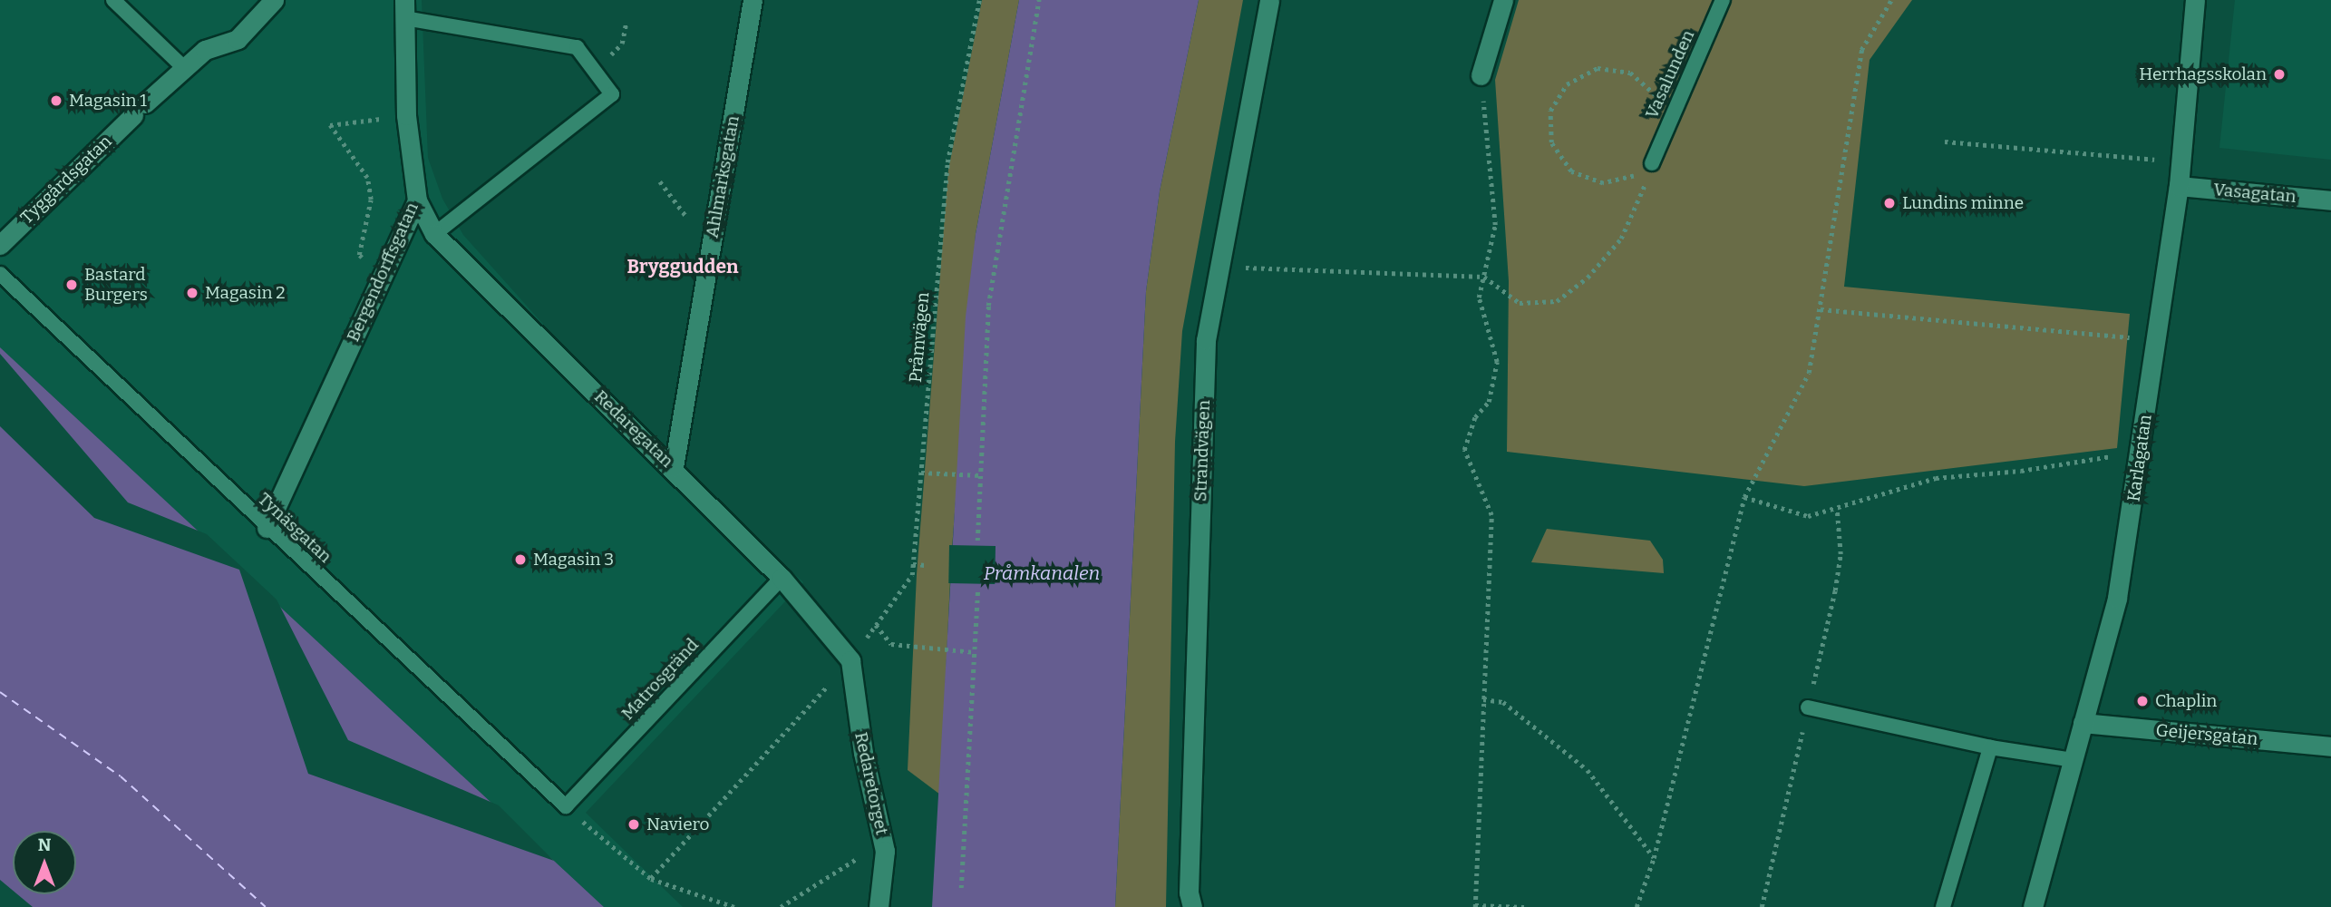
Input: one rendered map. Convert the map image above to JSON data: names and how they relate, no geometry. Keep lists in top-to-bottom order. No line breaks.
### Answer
{"streets":{"street":["Ahlmarksgatan","Tyggårdsgatan","Vasagatan","Bergendorffsgatan","Redaregatan","Strandvägen","Karlagatan","Geijersgatan","Redaretorget"],"lane":["Vasalunden","Tynäsgatan","Matrosgränd"],"path":["Pråmvägen"]},"crossings":[["Ahlmarksgatan","Redaregatan"],["Vasagatan","Karlagatan"],["Bergendorffsgatan","Redaregatan"],["Bergendorffsgatan","Tynäsgatan"],["Pråmvägen","Redaregatan"],["Pråmvägen","Redaretorget"],["Redaregatan","Matrosgränd"],["Redaregatan","Redaretorget"],["Karlagatan","Geijersgatan"],["Tynäsgatan","Matrosgränd"]],"districts":["Bryggudden"],"water":["Pråmkanalen"],"places":["Herrhagsskolan","Magasin 1","Lundins minne","Bastard Burgers","Magasin 2","Magasin 3","Chaplin","Naviero"],"north":"top"}
